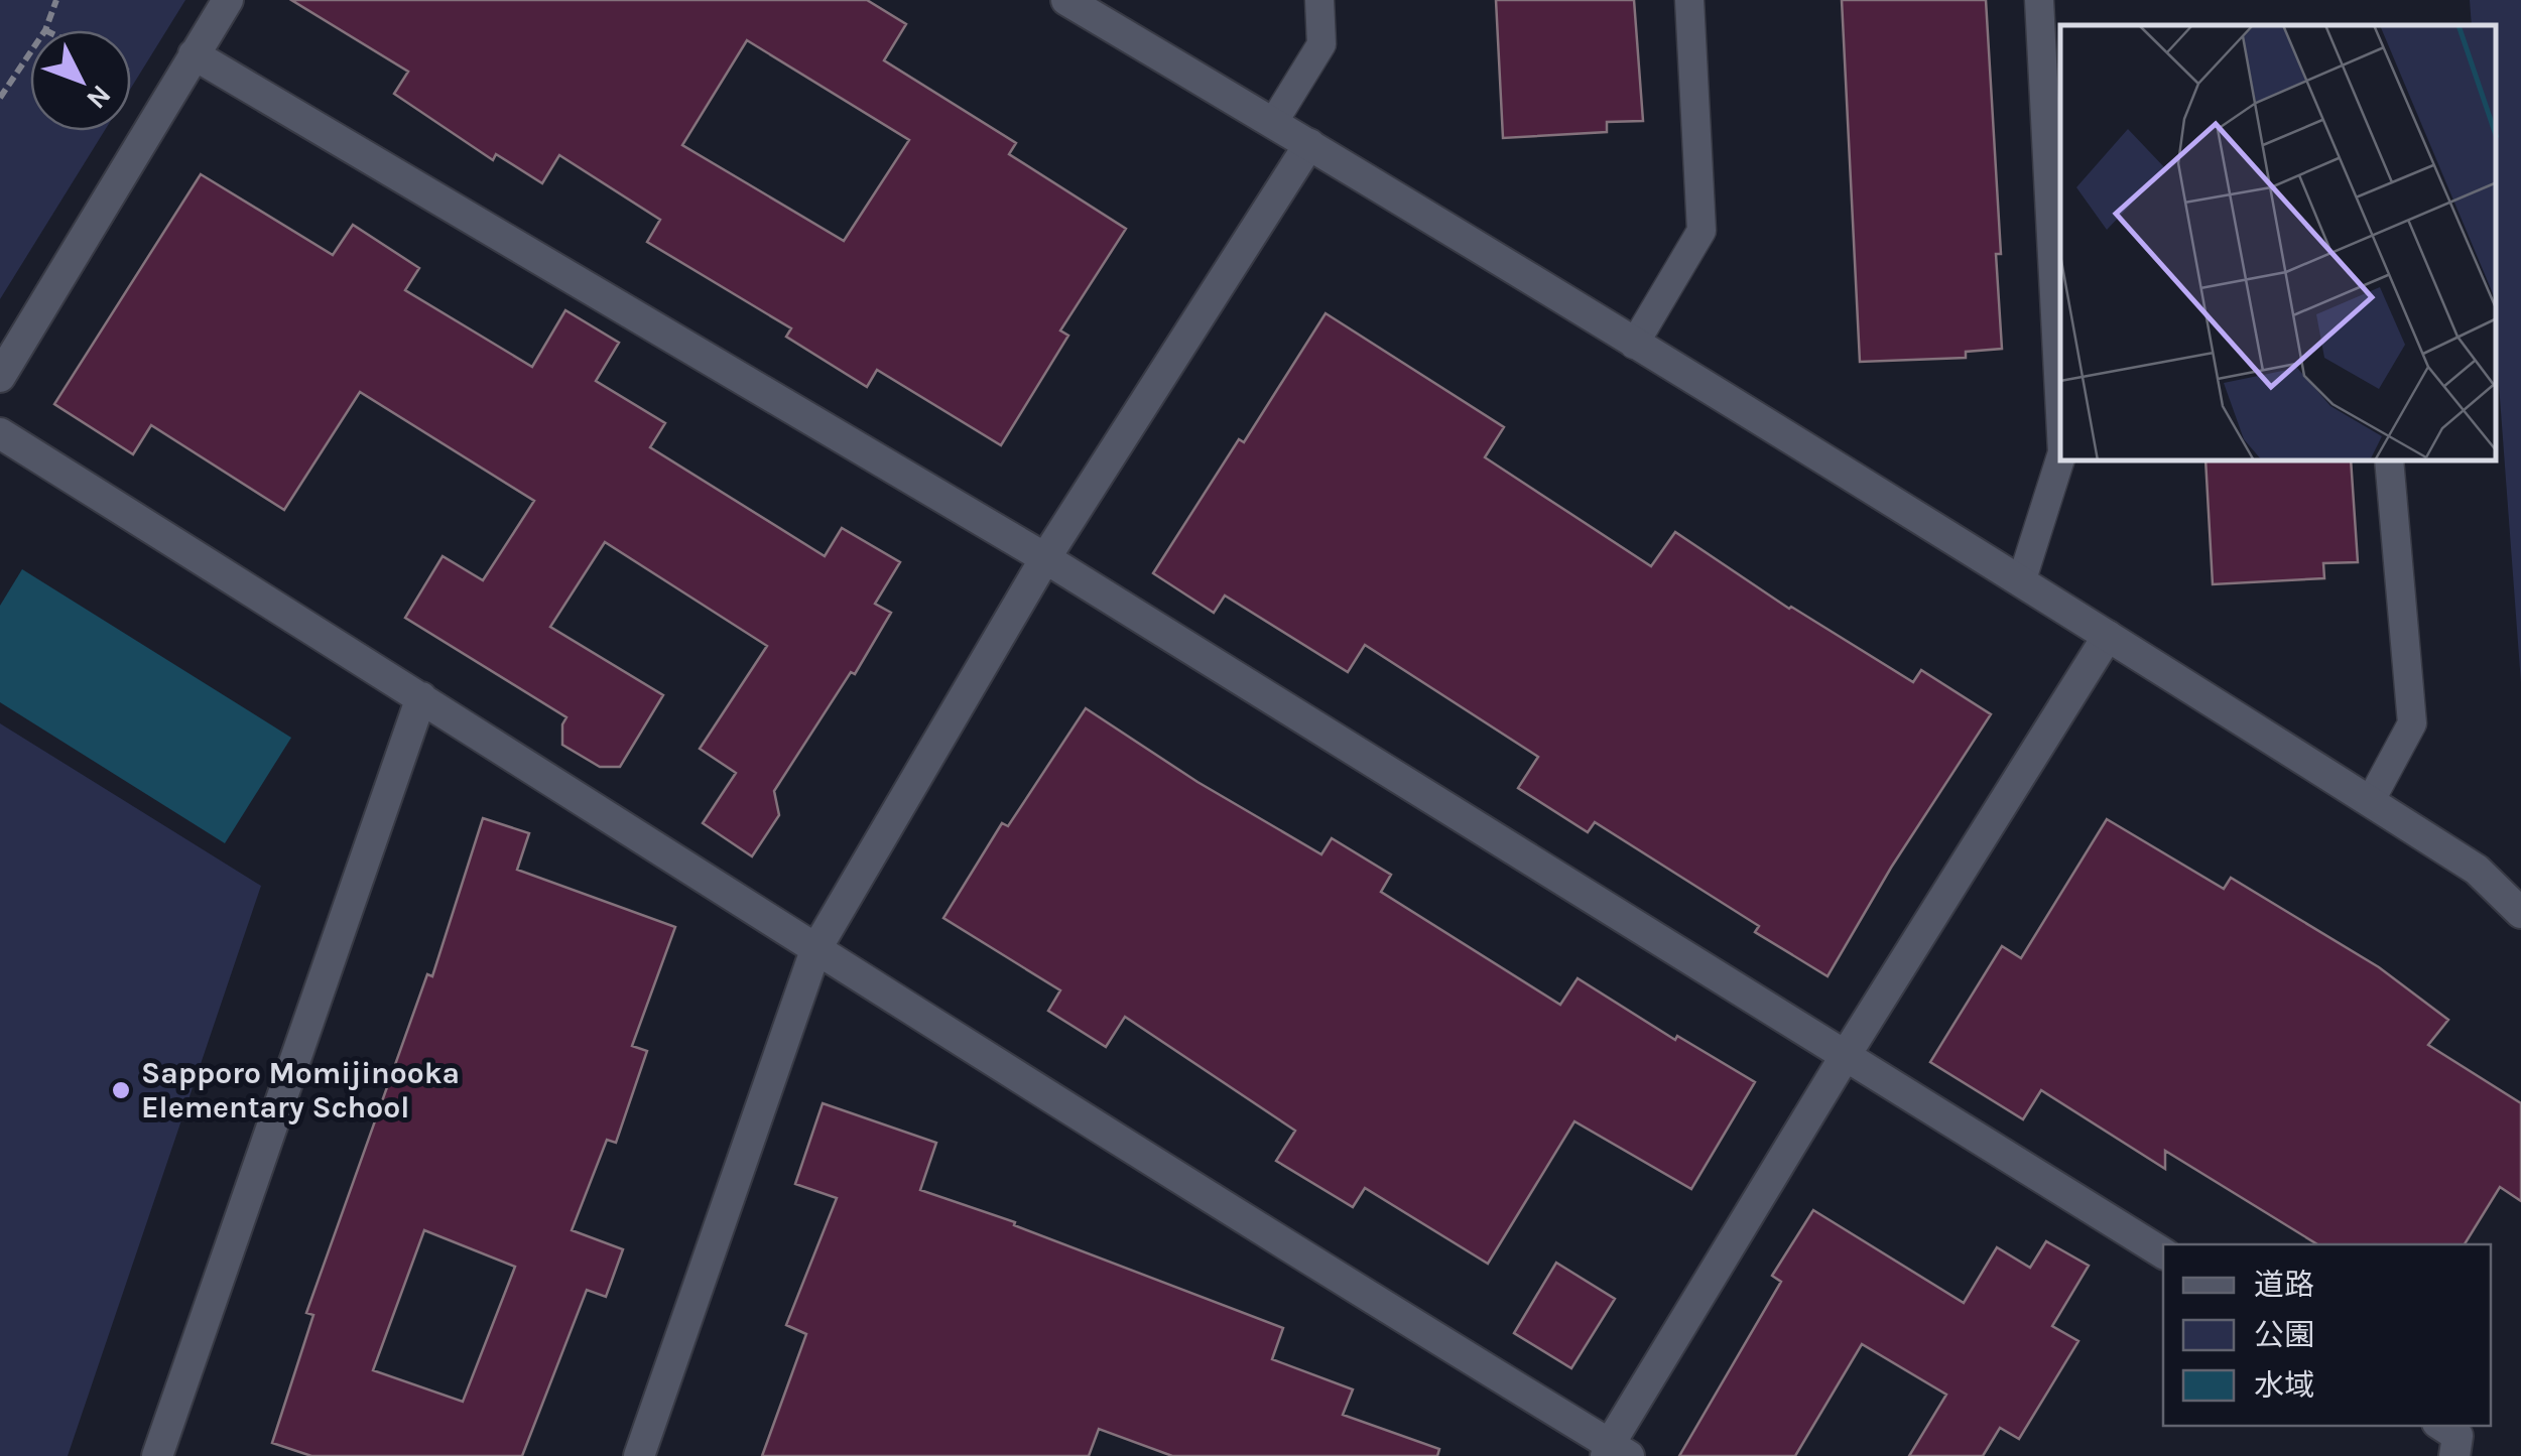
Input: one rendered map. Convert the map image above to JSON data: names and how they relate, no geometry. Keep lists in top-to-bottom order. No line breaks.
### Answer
{"places":["Sapporo Momijinooka Elementary School"],"legend":["道路","公園","水域"],"north":"bottom right"}
